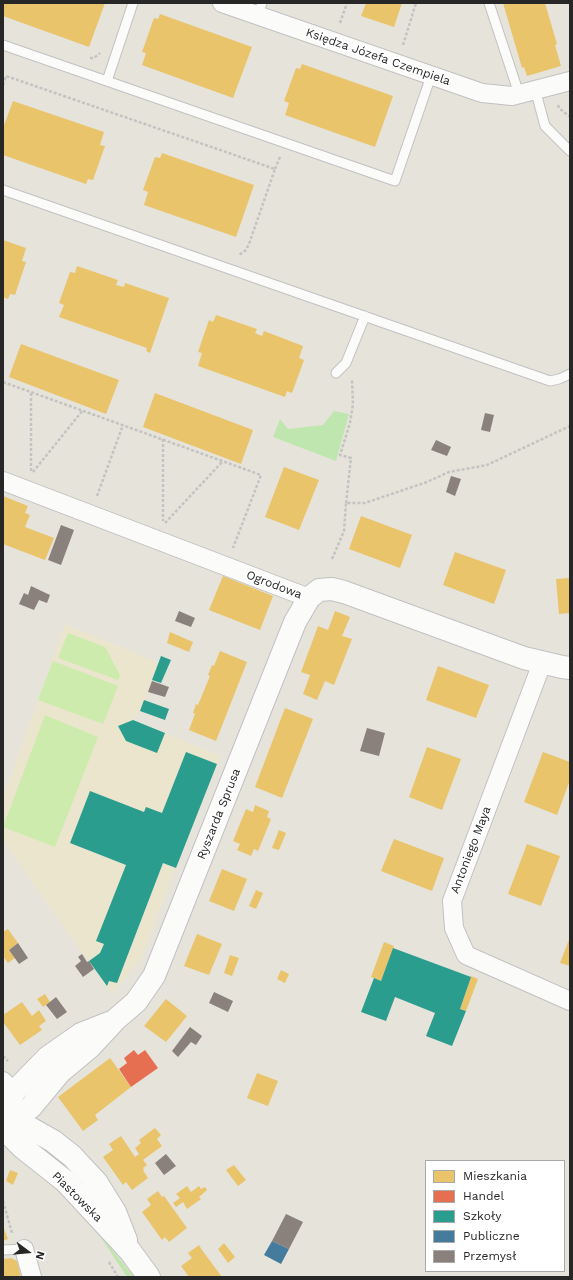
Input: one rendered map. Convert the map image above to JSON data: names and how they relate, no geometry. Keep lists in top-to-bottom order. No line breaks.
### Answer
{"streets":{"street":["Księdza Józefa Czempiela","Ogrodowa","Ryszarda Sprusa","Antoniego Maya","Piastowska"]},"crossings":[["Ogrodowa","Ryszarda Sprusa"],["Ogrodowa","Antoniego Maya"],["Ryszarda Sprusa","Piastowska"]],"legend":["Mieszkania","Handel","Szkoły","Publiczne","Przemysł"],"north":"right"}
